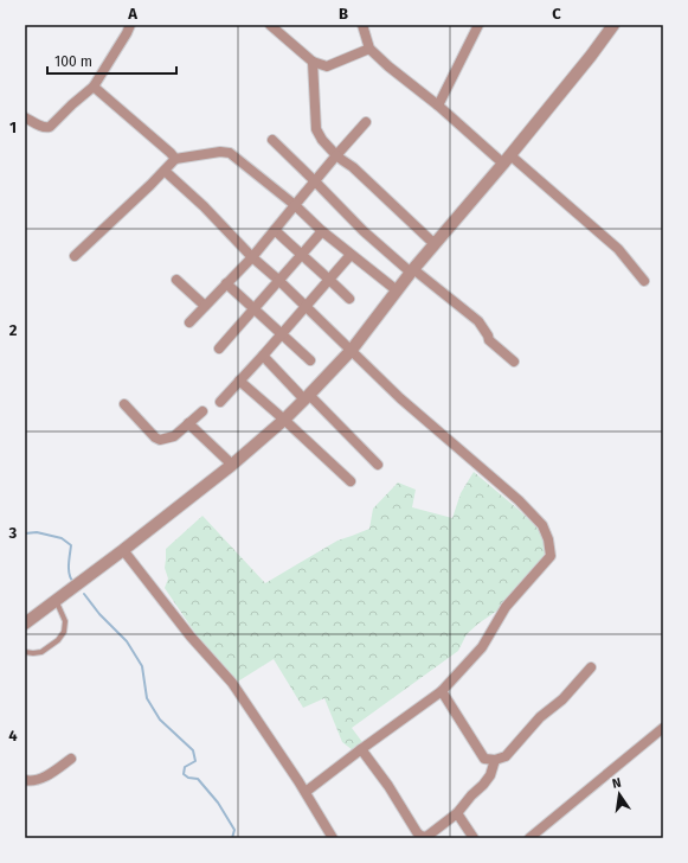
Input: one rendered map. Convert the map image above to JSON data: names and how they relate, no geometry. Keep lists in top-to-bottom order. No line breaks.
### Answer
{"scale_bar":"100 m","north":"top","grid":{"columns":["A","B","C"],"rows":["1","2","3","4"]}}
